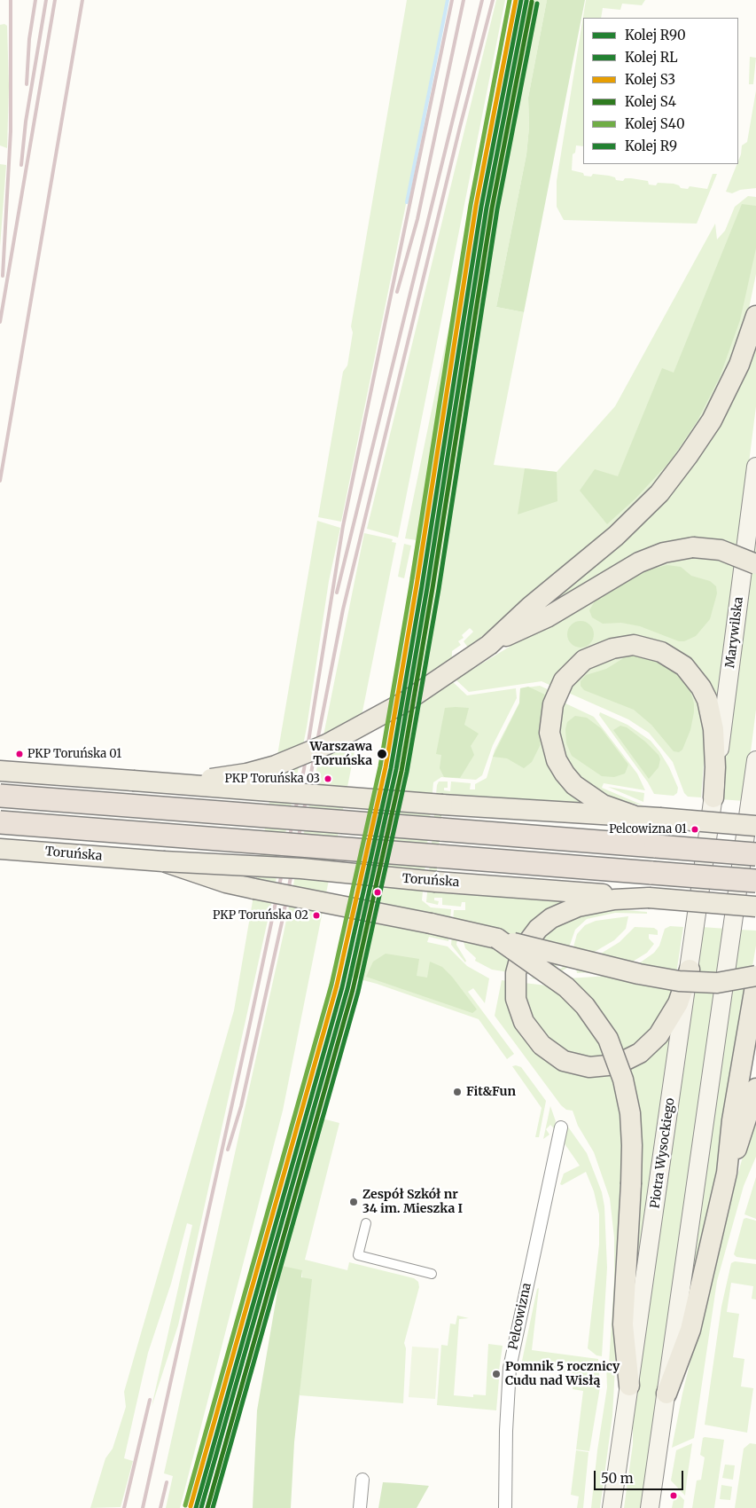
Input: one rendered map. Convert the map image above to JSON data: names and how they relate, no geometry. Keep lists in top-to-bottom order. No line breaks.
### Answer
{"streets":{"highway":["Toruńska"],"main road":["Marywilska","Piotra Wysockiego"],"street":["Pelcowizna"]},"crossings":[["Marywilska","Piotra Wysockiego"]],"places":["PKP Toruńska 01","Warszawa Toruńska","PKP Toruńska 03","Pelcowizna 01","PKP Toruńska 02","Fit&Fun","Zespół Szkół nr 34 im. Mieszka I","Pomnik 5 rocznicy Cudu nad Wisłą"],"lines":["rail line R90","rail line S3","rail line S40","rail line RL","rail line S4","rail line R9"],"legend":["Kolej R90","Kolej RL","Kolej S3","Kolej S4","Kolej S40","Kolej R9"],"scale_bar":"50 m"}
